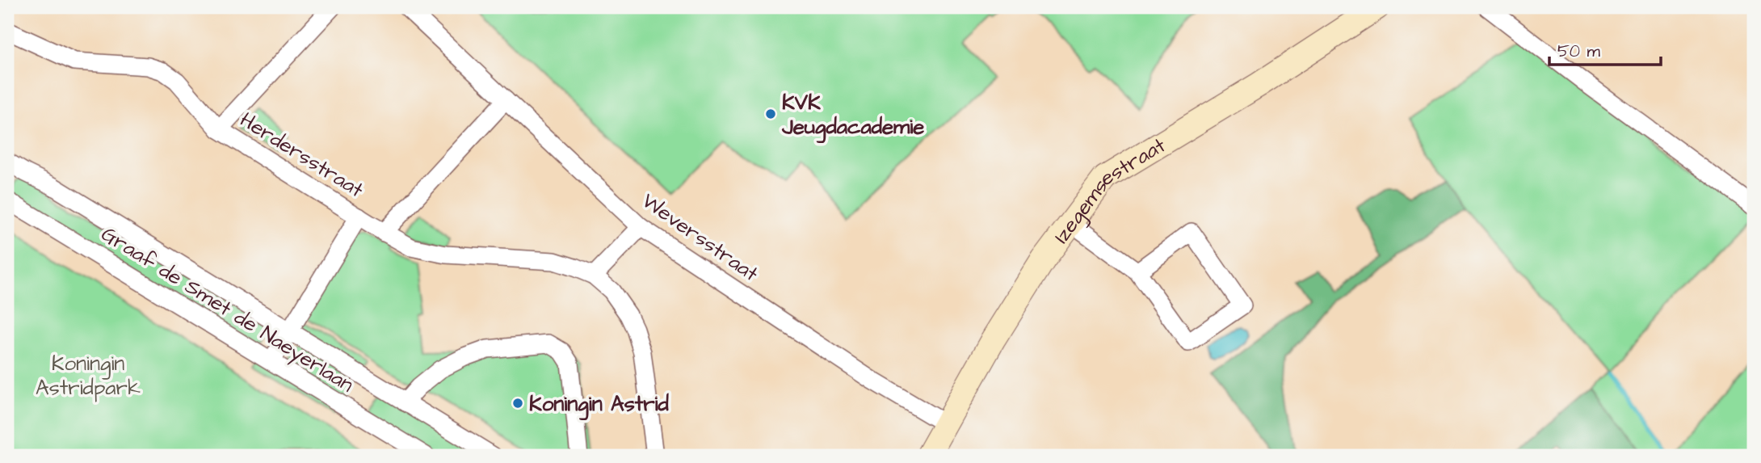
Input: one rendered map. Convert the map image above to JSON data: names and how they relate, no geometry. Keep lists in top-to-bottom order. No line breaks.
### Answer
{"streets":{"street":["Herdersstraat","Izegemsestraat","Weversstraat","Graaf de Smet de Naeyerlaan"]},"crossings":[["Izegemsestraat","Weversstraat"]],"parks":["Koningin Astridpark"],"places":["KVK Jeugdacademie","Koningin Astrid"],"scale_bar":"50 m"}
